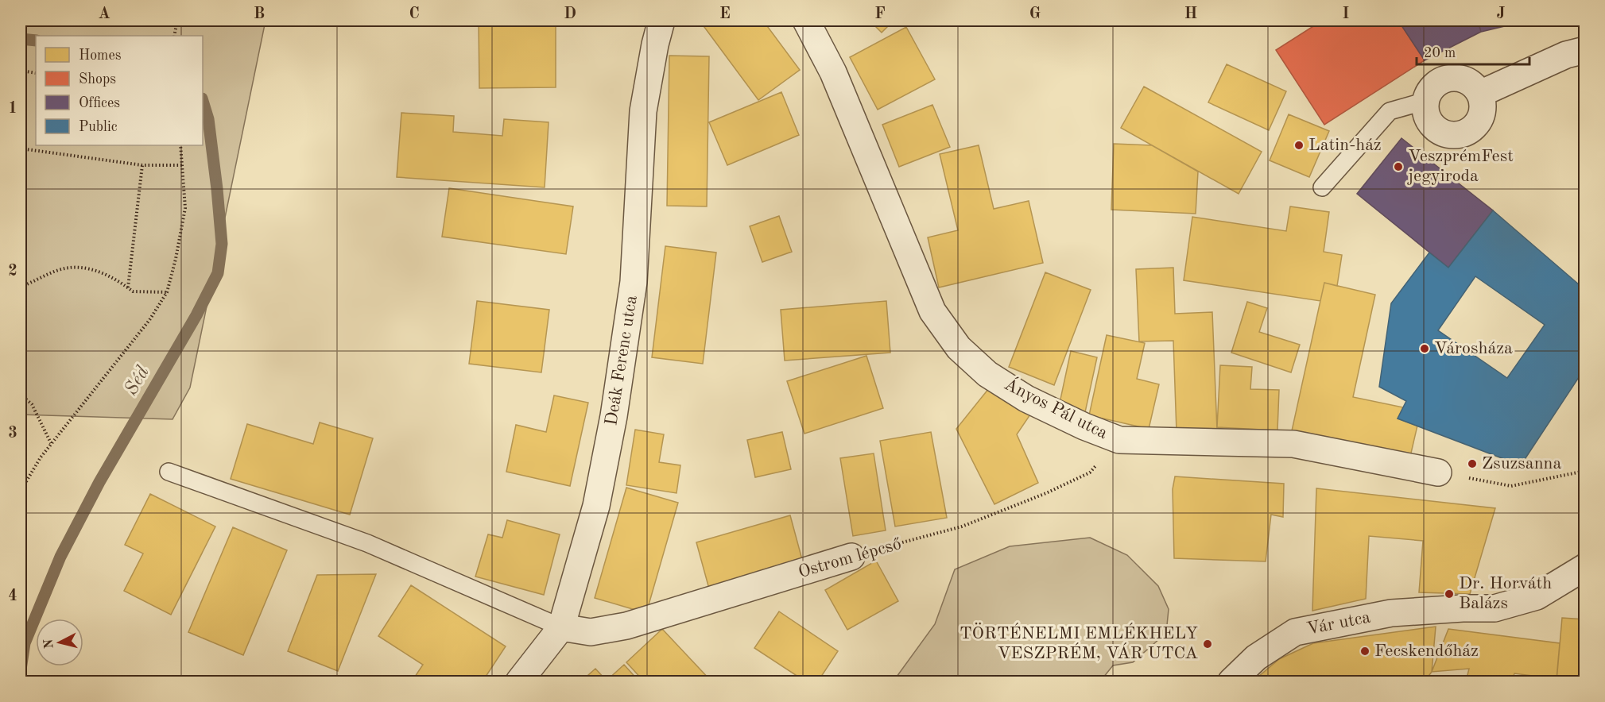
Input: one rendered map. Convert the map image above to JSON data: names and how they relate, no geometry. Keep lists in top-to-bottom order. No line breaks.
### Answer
{"streets":{"street":["Deák Ferenc utca","Ányos Pál utca","Ostrom lépcső","Vár utca"]},"crossings":[["Deák Ferenc utca","Ostrom lépcső"],["Ányos Pál utca","Ostrom lépcső"]],"water":["Séd"],"places":["Latin-ház","VeszprémFest jegyiroda","Városháza","Zsuzsanna","Dr. Horváth Balázs","TÖRTÉNELMI EMLÉKHELY VESZPRÉM, VÁR UTCA","Fecskendőház"],"legend":["Homes","Shops","Offices","Public"],"scale_bar":"20 m","north":"left","grid":{"columns":["A","B","C","D","E","F","G","H","I","J"],"rows":["1","2","3","4"]}}
